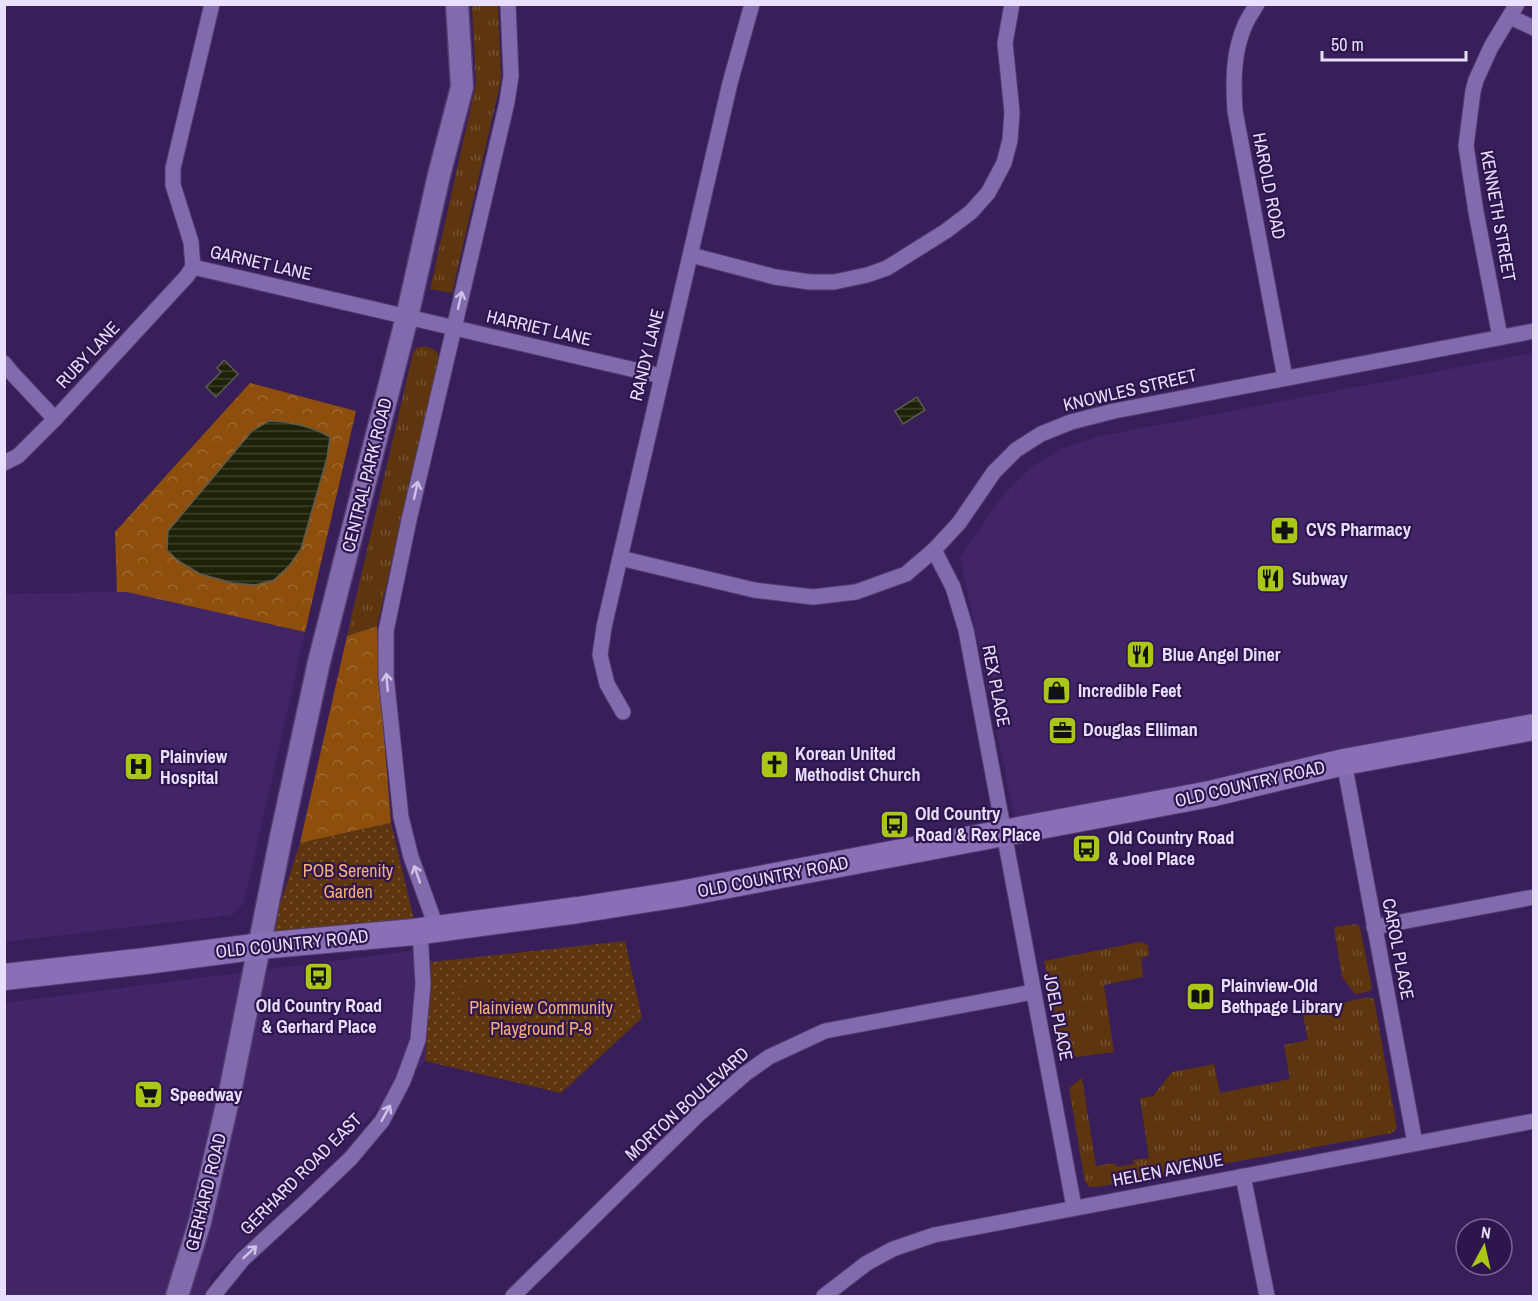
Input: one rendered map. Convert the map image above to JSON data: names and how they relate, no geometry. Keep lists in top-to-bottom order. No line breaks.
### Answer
{"streets":{"main road":["OLD COUNTRY ROAD"],"street":["HAROLD ROAD","KENNETH STREET","GARNET LANE","HARRIET LANE","RUBY LANE","RANDY LANE","KNOWLES STREET","CENTRAL PARK ROAD","REX PLACE","CAROL PLACE","JOEL PLACE","MORTON BOULEVARD","HELEN AVENUE","GERHARD ROAD EAST","GERHARD ROAD"]},"crossings":[["HAROLD ROAD","KNOWLES STREET"],["KENNETH STREET","KNOWLES STREET"],["GARNET LANE","HARRIET LANE"],["GARNET LANE","RUBY LANE"],["GARNET LANE","CENTRAL PARK ROAD"],["HARRIET LANE","RANDY LANE"],["HARRIET LANE","CENTRAL PARK ROAD"],["RANDY LANE","KNOWLES STREET"],["KNOWLES STREET","REX PLACE"],["CENTRAL PARK ROAD","OLD COUNTRY ROAD"],["CENTRAL PARK ROAD","GERHARD ROAD"],["REX PLACE","OLD COUNTRY ROAD"],["REX PLACE","JOEL PLACE"],["OLD COUNTRY ROAD","CAROL PLACE"],["OLD COUNTRY ROAD","JOEL PLACE"],["OLD COUNTRY ROAD","GERHARD ROAD EAST"],["OLD COUNTRY ROAD","GERHARD ROAD"],["CAROL PLACE","HELEN AVENUE"],["JOEL PLACE","MORTON BOULEVARD"],["JOEL PLACE","HELEN AVENUE"]],"one_way":["GERHARD ROAD EAST"],"parks":["POB Serenity Garden","Plainview Community Playground P-8"],"places":{"pharmacy":["CVS Pharmacy"],"restaurant":["Subway","Blue Angel Diner"],"shop":["Incredible Feet"],"office":["Douglas Elliman"],"church":["Korean United Methodist Church"],"hospital":["Plainview Hospital"],"bus stop":["Old Country Road & Rex Place","Old Country Road & Joel Place","Old Country Road & Gerhard Place"],"library":["Plainview-Old Bethpage Library"],"supermarket":["Speedway"]},"scale_bar":"50 m","north":"top"}
